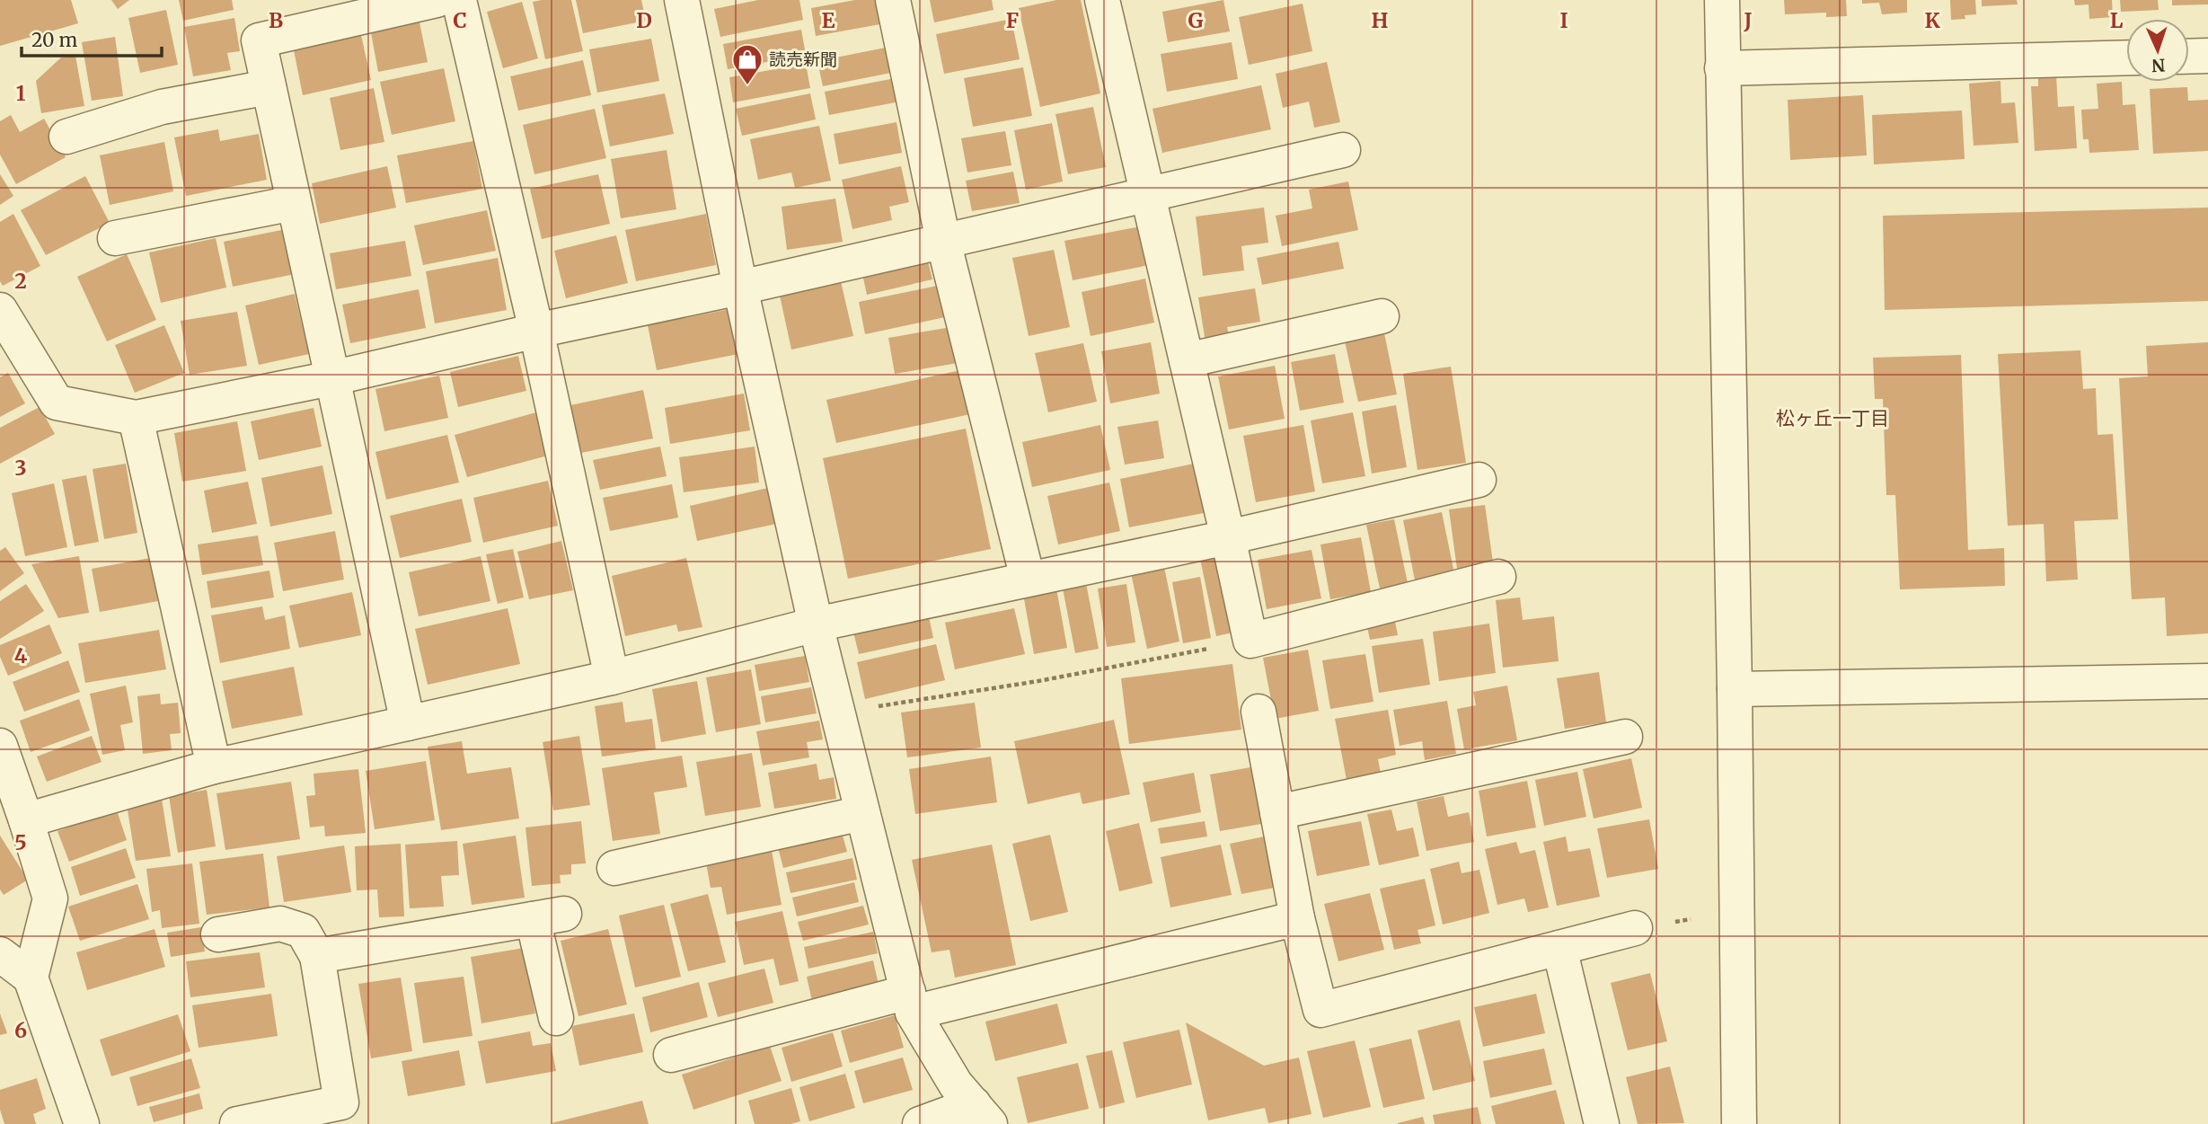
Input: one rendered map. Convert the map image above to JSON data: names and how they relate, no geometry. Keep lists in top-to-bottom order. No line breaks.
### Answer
{"districts":["松ヶ丘一丁目"],"places":{"shop":["読売新聞"]},"scale_bar":"20 m","north":"bottom","grid":{"columns":["B","C","D","E","F","G","H","I","J","K","L"],"rows":["1","2","3","4","5","6"]}}
